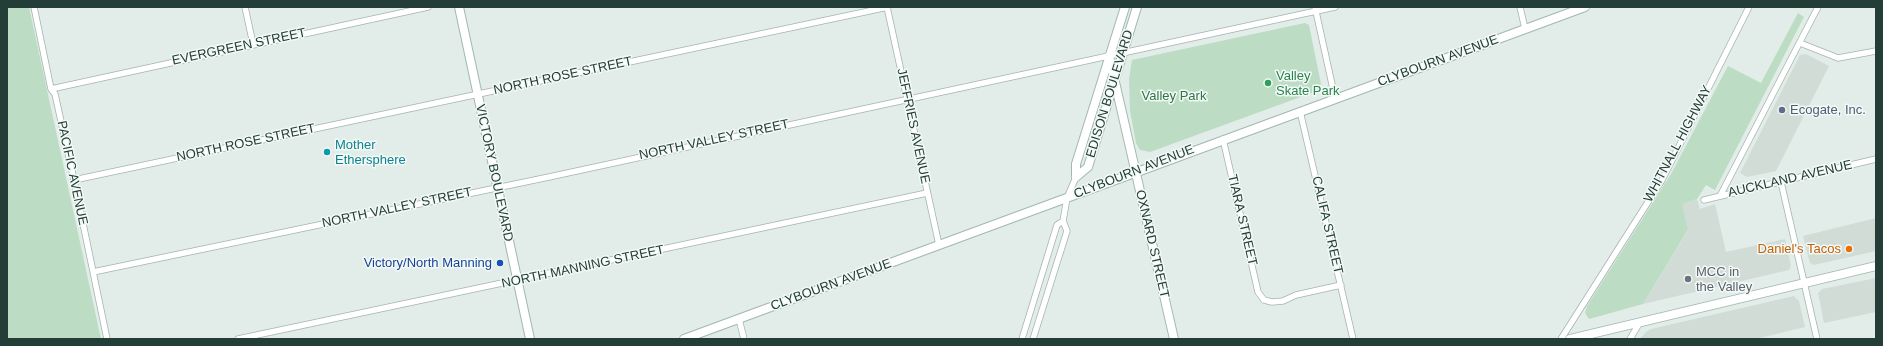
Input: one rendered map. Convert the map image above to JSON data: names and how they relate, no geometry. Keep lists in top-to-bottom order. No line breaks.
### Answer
{"streets":{"main road":["CLYBOURN AVENUE","EDISON BOULEVARD","VICTORY BOULEVARD","OXNARD STREET"],"street":["EVERGREEN STREET","NORTH ROSE STREET","JEFFRIES AVENUE","NORTH VALLEY STREET","WHITNALL HIGHWAY","PACIFIC AVENUE","AUCKLAND AVENUE","TIARA STREET","CALIFA STREET","NORTH MANNING STREET"]},"crossings":[["EVERGREEN STREET","PACIFIC AVENUE"],["CLYBOURN AVENUE","EDISON BOULEVARD"],["CLYBOURN AVENUE","JEFFRIES AVENUE"],["CLYBOURN AVENUE","TIARA STREET"],["CLYBOURN AVENUE","CALIFA STREET"],["CLYBOURN AVENUE","OXNARD STREET"],["NORTH ROSE STREET","JEFFRIES AVENUE"],["NORTH ROSE STREET","PACIFIC AVENUE"],["NORTH ROSE STREET","VICTORY BOULEVARD"],["EDISON BOULEVARD","NORTH VALLEY STREET"],["EDISON BOULEVARD","OXNARD STREET"],["JEFFRIES AVENUE","NORTH VALLEY STREET"],["JEFFRIES AVENUE","NORTH MANNING STREET"],["NORTH VALLEY STREET","PACIFIC AVENUE"],["NORTH VALLEY STREET","VICTORY BOULEVARD"],["NORTH VALLEY STREET","OXNARD STREET"],["VICTORY BOULEVARD","NORTH MANNING STREET"],["TIARA STREET","CALIFA STREET"]],"parks":["Valley Park"],"places":["Valley Skate Park","Ecogate, Inc.","Mother Ethersphere","Daniel's Tacos","Victory/North Manning","MCC in the Valley"]}
